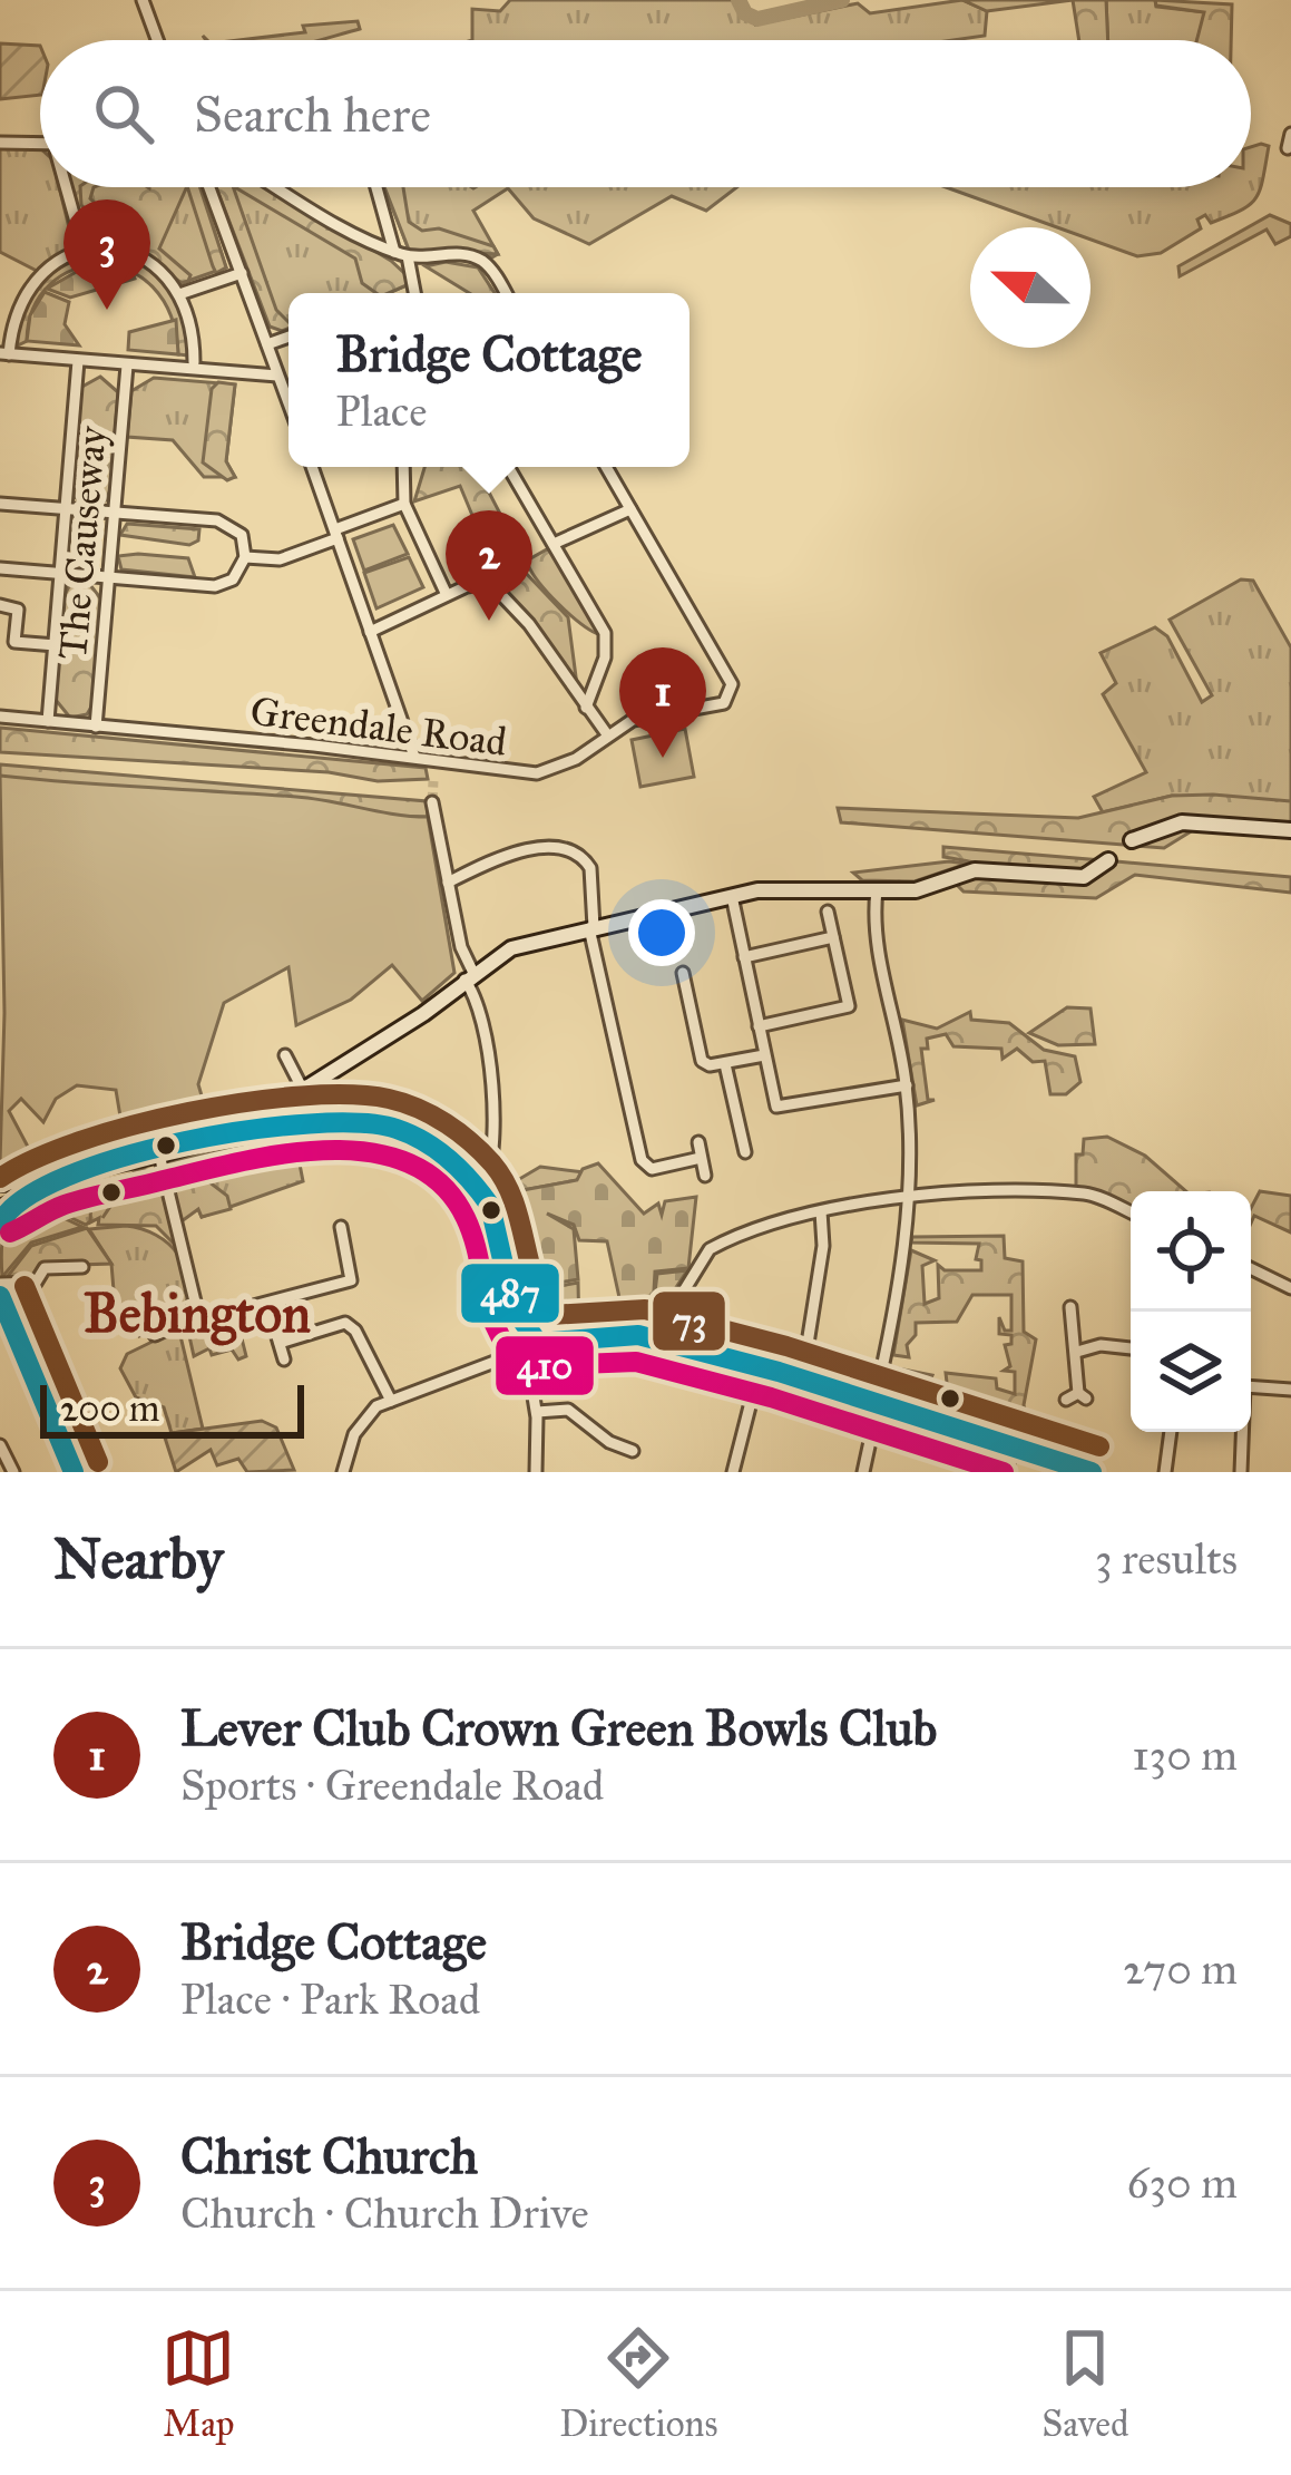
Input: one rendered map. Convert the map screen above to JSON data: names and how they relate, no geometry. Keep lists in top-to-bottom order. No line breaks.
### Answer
{"streets":{"street":["The Causeway","Greendale Road"]},"crossings":[["The Causeway","Greendale Road"]],"districts":["Bebington"],"lines":["transit line 73","transit line 487","transit line 410"],"scale_bar":"200 m","north":"left","page":{"search":"Search here","pins":["3","2","1"],"popup":["Bridge Cottage","Place"],"scale":"200 m","heading":["Nearby","3 results"],"list":[{"mark":"1","name":"Lever Club Crown Green Bowls Club","note":"Sports · Greendale Road","value":"130 m"},{"mark":"2","name":"Bridge Cottage","note":"Place · Park Road","value":"270 m"},{"mark":"3","name":"Christ Church","note":"Church · Church Drive","value":"630 m"}],"nav":["Map","Directions","Saved"]}}
